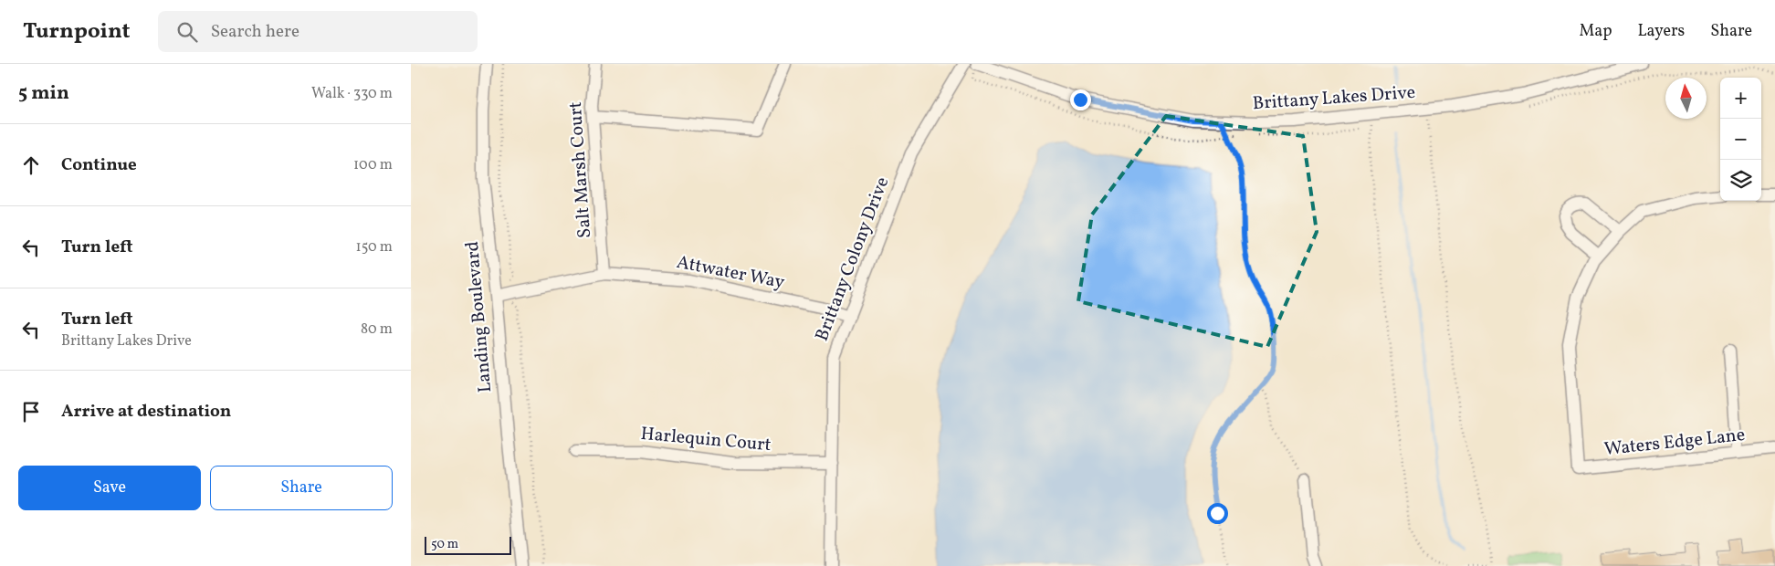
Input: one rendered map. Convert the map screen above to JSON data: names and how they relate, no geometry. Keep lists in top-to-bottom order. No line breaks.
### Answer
{"streets":{"street":["Brittany Lakes Drive","Salt Marsh Court","Brittany Colony Drive","Attwater Way","Landing Boulevard","Harlequin Court","Waters Edge Lane"]},"crossings":[["Salt Marsh Court","Attwater Way"],["Brittany Colony Drive","Attwater Way"],["Brittany Colony Drive","Harlequin Court"],["Attwater Way","Landing Boulevard"]],"scale_bar":"50 m","north":"top","page":{"header":"Turnpoint","search":"Search here","nav":["Map","Layers","Share"],"heading":["5 min","Walk · 330 m"],"map_buttons":["+","−"],"list":[["Continue","100 m"],["Turn left","150 m"],["Turn left","Brittany Lakes Drive","80 m"],"Arrive at destination"],"buttons":["Save","Share"],"scale":"50 m"}}
